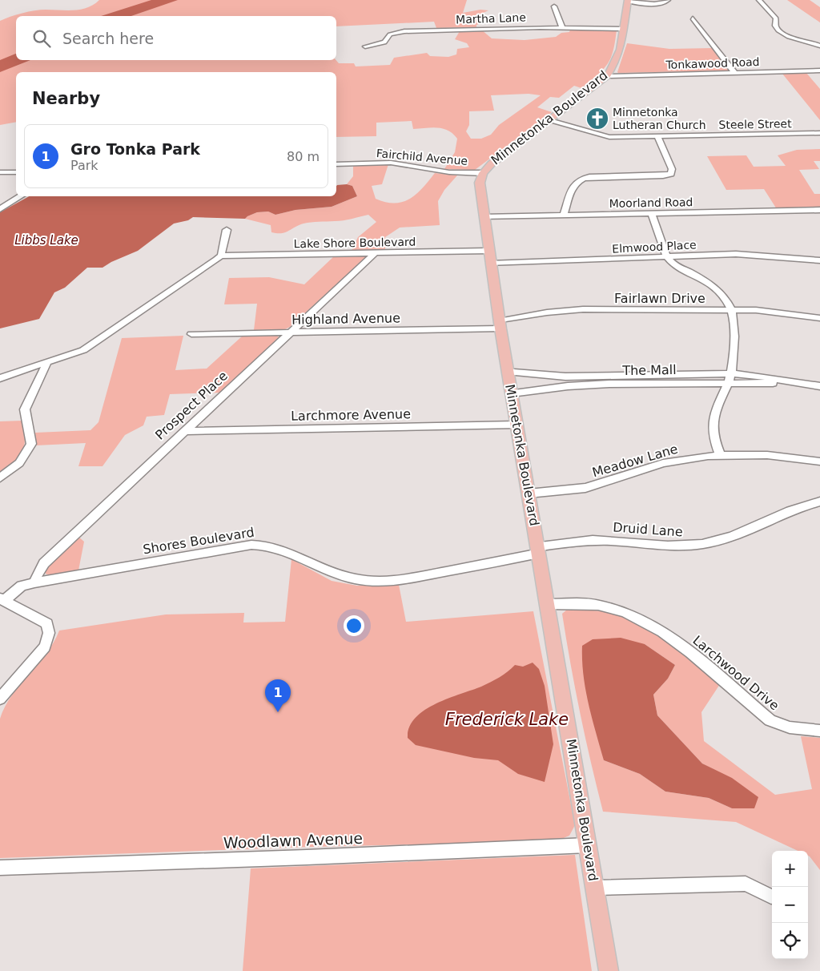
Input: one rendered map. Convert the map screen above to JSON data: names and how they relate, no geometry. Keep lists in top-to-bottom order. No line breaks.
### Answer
{"streets":{"main road":["Minnetonka Boulevard"],"street":["Martha Lane","Tonkawood Road","Steele Street","Fairchild Avenue","Moorland Road","Lake Shore Boulevard","Elmwood Place","Fairlawn Drive","Highland Avenue","The Mall","Prospect Place","Larchmore Avenue","Meadow Lane","Druid Lane","Shores Boulevard","Larchwood Drive","Woodlawn Avenue"]},"crossings":[["Martha Lane","Minnetonka Boulevard"],["Tonkawood Road","Minnetonka Boulevard"],["Minnetonka Boulevard","Steele Street"],["Minnetonka Boulevard","Fairchild Avenue"],["Minnetonka Boulevard","Moorland Road"],["Minnetonka Boulevard","Lake Shore Boulevard"],["Minnetonka Boulevard","Elmwood Place"],["Minnetonka Boulevard","Fairlawn Drive"],["Minnetonka Boulevard","Highland Avenue"],["Minnetonka Boulevard","The Mall"],["Minnetonka Boulevard","Larchmore Avenue"],["Minnetonka Boulevard","Meadow Lane"],["Minnetonka Boulevard","Druid Lane"],["Minnetonka Boulevard","Shores Boulevard"],["Minnetonka Boulevard","Larchwood Drive"],["Minnetonka Boulevard","Woodlawn Avenue"],["Lake Shore Boulevard","Elmwood Place"],["Lake Shore Boulevard","Prospect Place"],["Fairlawn Drive","Highland Avenue"],["Highland Avenue","Prospect Place"],["Prospect Place","Larchmore Avenue"],["Prospect Place","Shores Boulevard"],["Druid Lane","Shores Boulevard"]],"water":["Libbs Lake","Frederick Lake"],"places":{"church":["Minnetonka Lutheran Church"]},"page":{"search":"Search here","heading":"Nearby","list":[{"mark":"1","name":"Gro Tonka Park","note":"Park","value":"80 m"}],"pins":"1","map_buttons":["+","−"]}}
